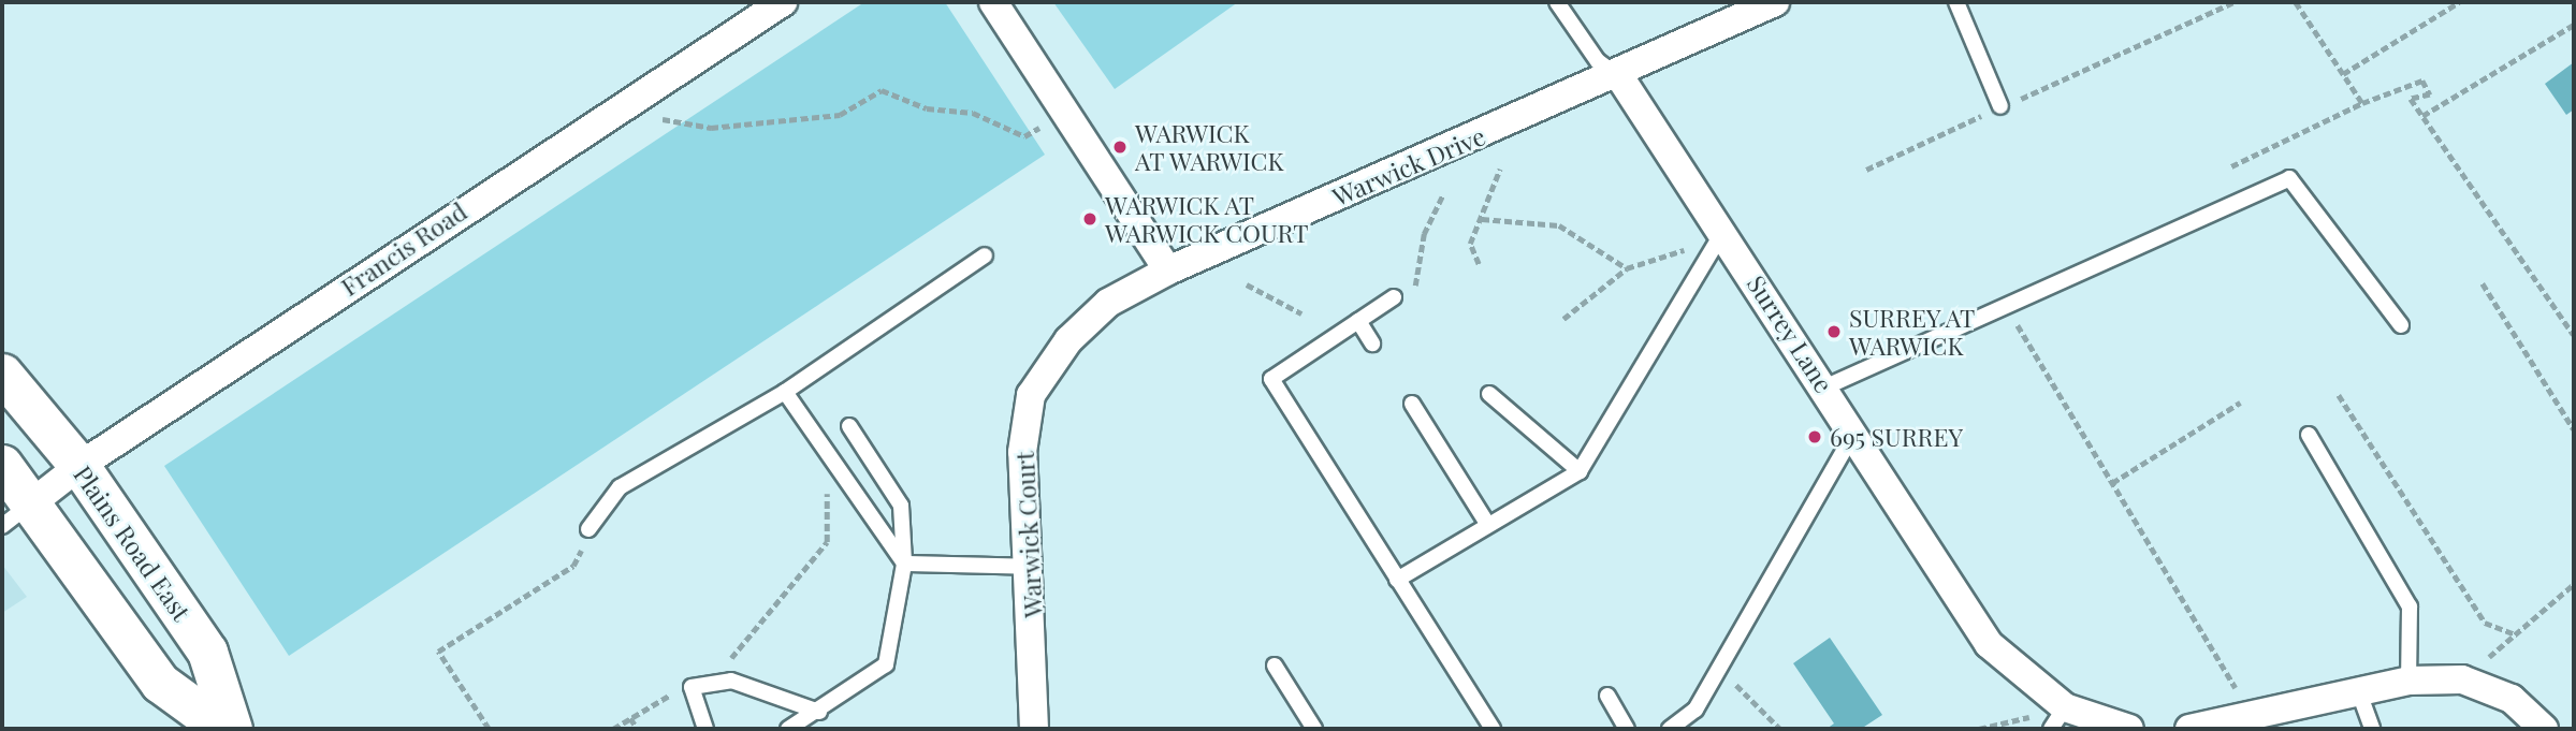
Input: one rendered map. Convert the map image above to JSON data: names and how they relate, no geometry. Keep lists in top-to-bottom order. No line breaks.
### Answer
{"streets":{"main road":["Plains Road East"],"street":["Warwick Drive","Francis Road","Surrey Lane","Warwick Court"]},"crossings":[["Warwick Drive","Surrey Lane"],["Warwick Drive","Warwick Court"],["Francis Road","Plains Road East"]],"places":["WARWICK AT WARWICK","WARWICK AT WARWICK COURT","SURREY AT WARWICK","695 SURREY"]}
